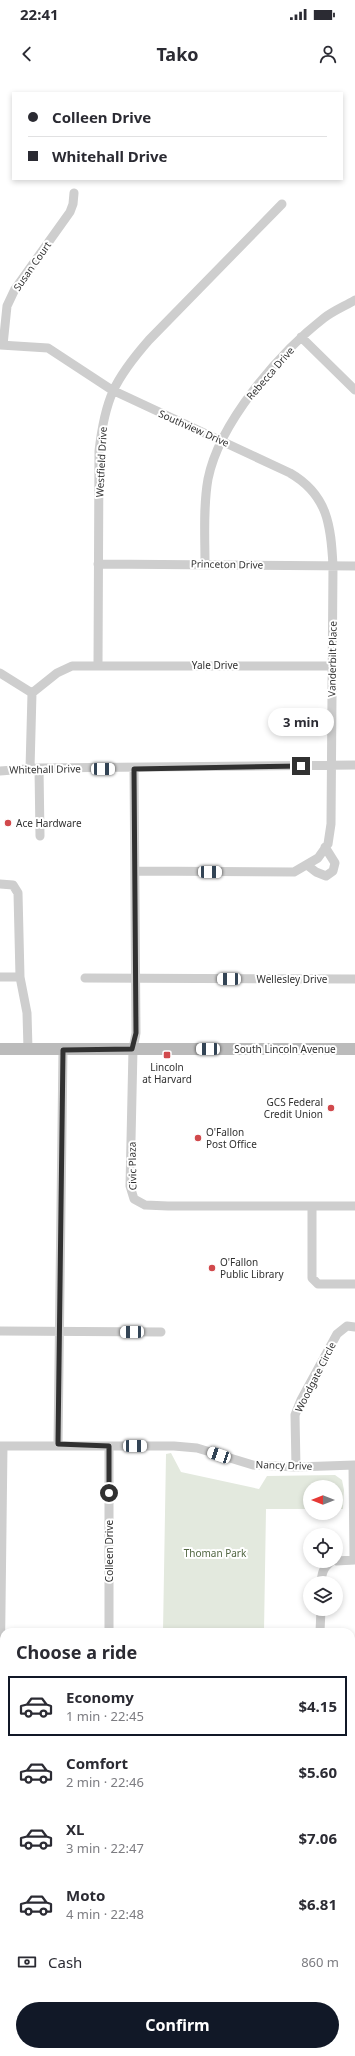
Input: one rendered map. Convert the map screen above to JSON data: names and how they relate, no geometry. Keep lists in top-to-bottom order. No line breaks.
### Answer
{"streets":{"main road":["South Lincoln Avenue"],"street":["Susan Court","Rebecca Drive","Southview Drive","Westfield Drive","Princeton Drive","Vanderbilt Place","Yale Drive","Whitehall Drive","Wellesley Drive","Civic Plaza","Woodgate Circle","Nancy Drive","Colleen Drive"]},"crossings":[["Susan Court","Southview Drive"],["Rebecca Drive","Southview Drive"],["Rebecca Drive","Princeton Drive"],["Southview Drive","Westfield Drive"],["Southview Drive","Princeton Drive"],["Southview Drive","Vanderbilt Place"],["Westfield Drive","Princeton Drive"],["Westfield Drive","Yale Drive"],["Princeton Drive","Vanderbilt Place"],["Vanderbilt Place","Yale Drive"],["Vanderbilt Place","Whitehall Drive"],["South Lincoln Avenue","Civic Plaza"],["Woodgate Circle","Nancy Drive"],["Nancy Drive","Colleen Drive"]],"parks":["Thoman Park"],"places":{"other":["Ace Hardware","GCS Federal Credit Union","O'Fallon Post Office","O'Fallon Public Library"],"transit":["Lincoln at Harvard"]},"north":"left","page":{"status":"22:41","header":"Tako","banner":["Colleen Drive","Whitehall Drive"],"bubble":"3 min","heading":"Choose a ride","list":[{"name":"Economy","note":"1 min · 22:45","value":"$4.15"},{"name":"Comfort","note":"2 min · 22:46","value":"$5.60"},{"name":"XL","note":"3 min · 22:47","value":"$7.06"},{"name":"Moto","note":"4 min · 22:48","value":"$6.81"}],"pay":["Cash","860 m"],"buttons":"Confirm"}}
